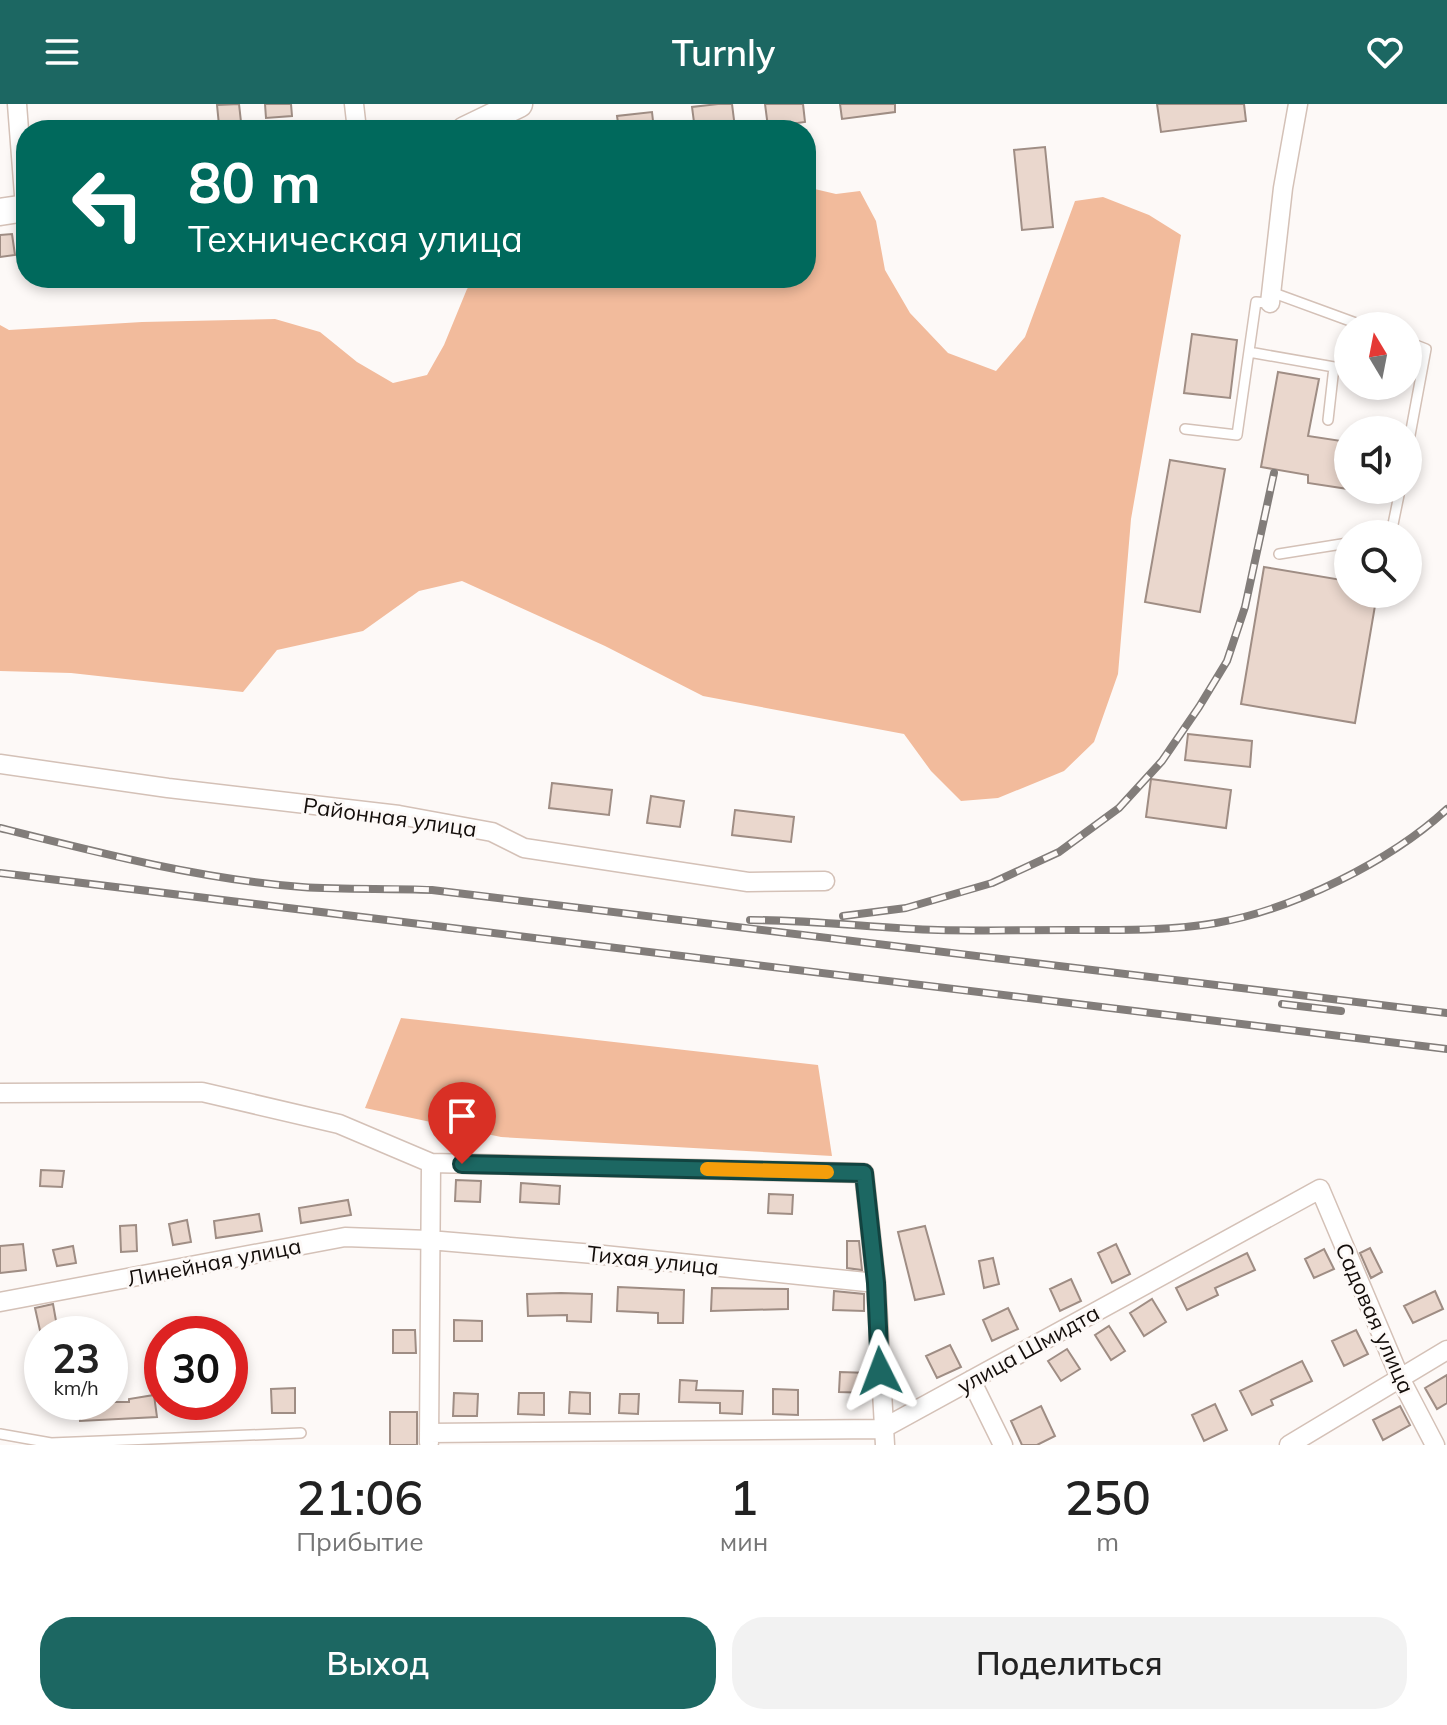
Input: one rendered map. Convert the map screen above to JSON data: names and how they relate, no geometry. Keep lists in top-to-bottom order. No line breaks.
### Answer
{"streets":{"street":["Районная улица","Тихая улица","Линейная улица","Садовая улица","улица Шмидта"]},"crossings":[["Тихая улица","Линейная улица"],["Садовая улица","улица Шмидта"]],"north":"top","page":{"header":"Turnly","turn":["80 m","Техническая улица"],"speed":"23 km/h","limit":"30","eta":["21:06","Прибытие","1","мин","250","m"],"buttons":["Выход","Поделиться"]}}
